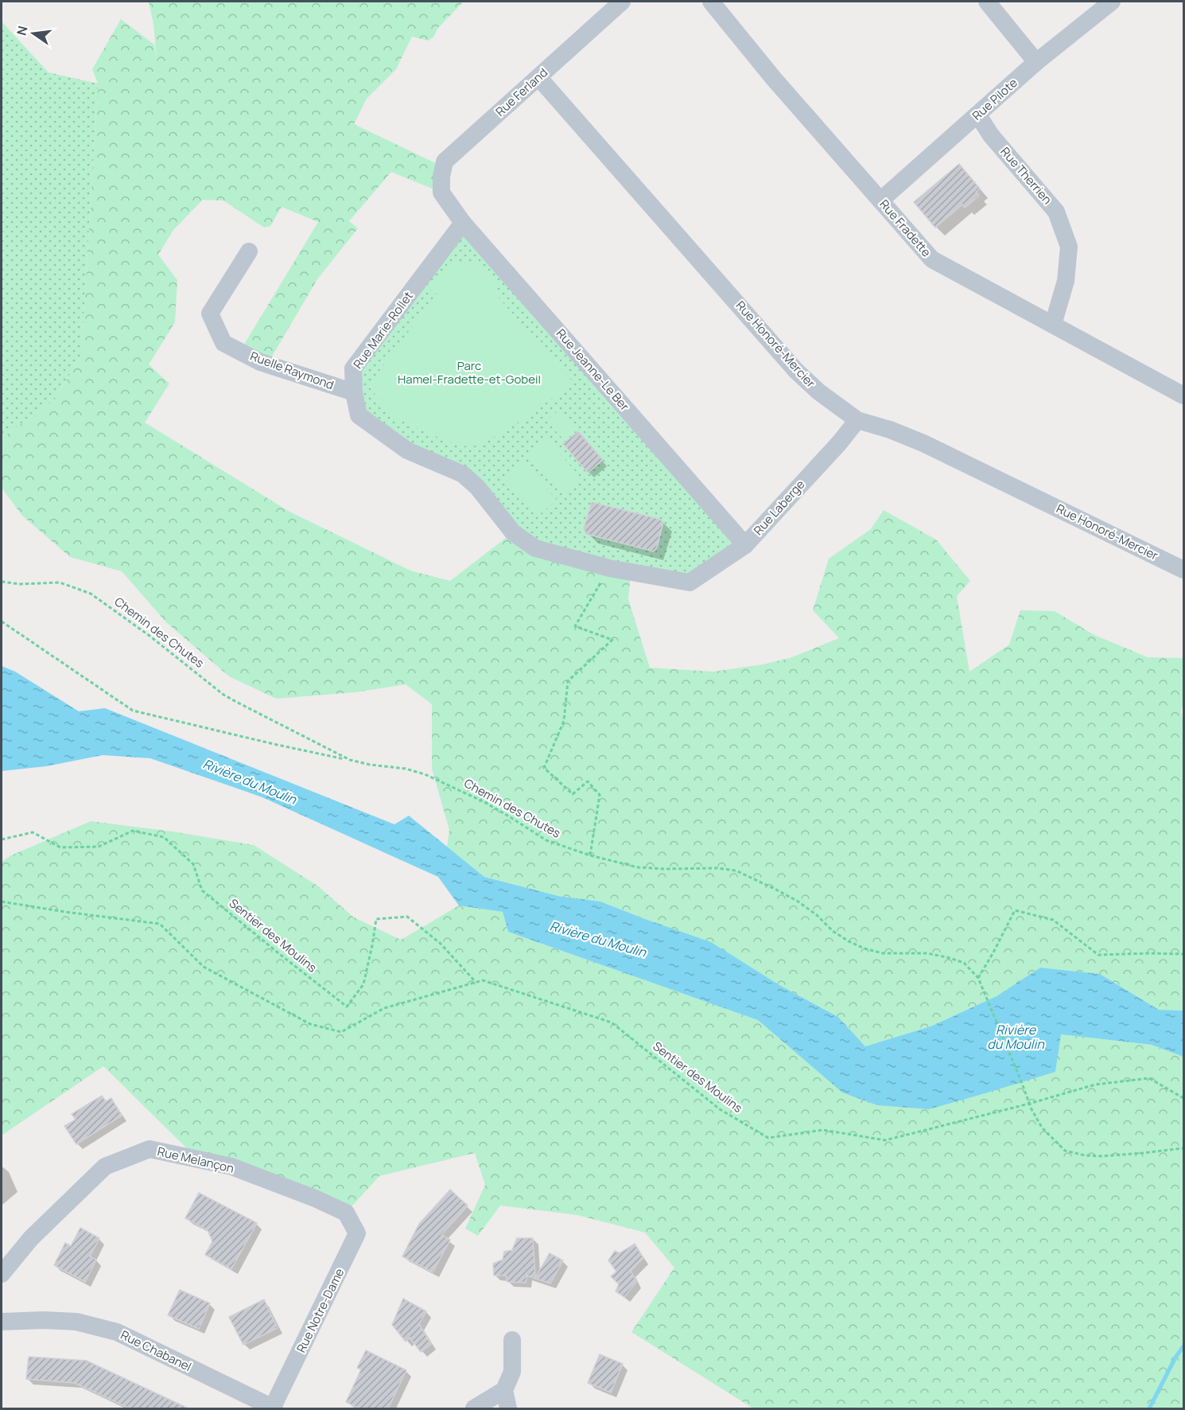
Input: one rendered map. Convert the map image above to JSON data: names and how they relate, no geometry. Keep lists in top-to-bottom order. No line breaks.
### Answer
{"streets":{"street":["Rue Ferland","Rue Pilote","Rue Therrien","Rue Fradette","Rue Marie-Rollet","Rue Honoré-Mercier","Rue Jeanne-Le Ber","Ruelle Raymond","Rue Laberge","Rue Melançon","Rue Notre-Dame","Rue Chabanel"],"path":["Chemin des Chutes","Sentier des Moulins"]},"crossings":[["Rue Ferland","Rue Honoré-Mercier"],["Rue Ferland","Rue Jeanne-Le Ber"],["Rue Pilote","Rue Therrien"],["Rue Pilote","Rue Fradette"],["Rue Therrien","Rue Fradette"],["Rue Marie-Rollet","Rue Jeanne-Le Ber"],["Rue Marie-Rollet","Ruelle Raymond"],["Rue Marie-Rollet","Rue Laberge"],["Rue Honoré-Mercier","Rue Laberge"],["Rue Jeanne-Le Ber","Rue Laberge"],["Chemin des Chutes","Sentier des Moulins"],["Rue Melançon","Rue Notre-Dame"],["Rue Notre-Dame","Rue Chabanel"]],"water":["Rivière du Moulin"],"parks":["Parc Hamel-Fradette-et-Gobeil"],"north":"left"}
